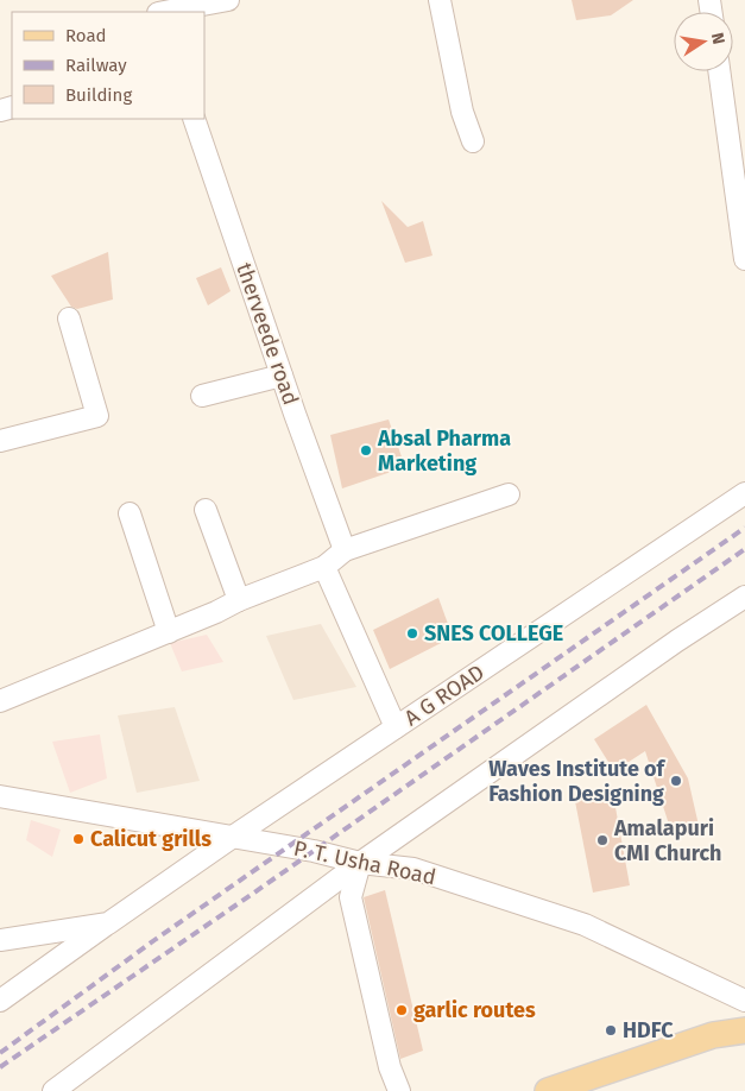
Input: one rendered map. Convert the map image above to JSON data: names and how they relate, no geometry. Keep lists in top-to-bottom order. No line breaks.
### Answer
{"streets":{"street":["therveede road","A G ROAD","P. T. Usha Road"]},"crossings":[["A G ROAD","P. T. Usha Road"]],"places":["Absal Pharma Marketing","SNES COLLEGE","Waves Institute of Fashion Designing","Calicut grills","Amalapuri CMI Church","garlic routes","HDFC"],"legend":["Road","Railway","Building"],"north":"right"}
